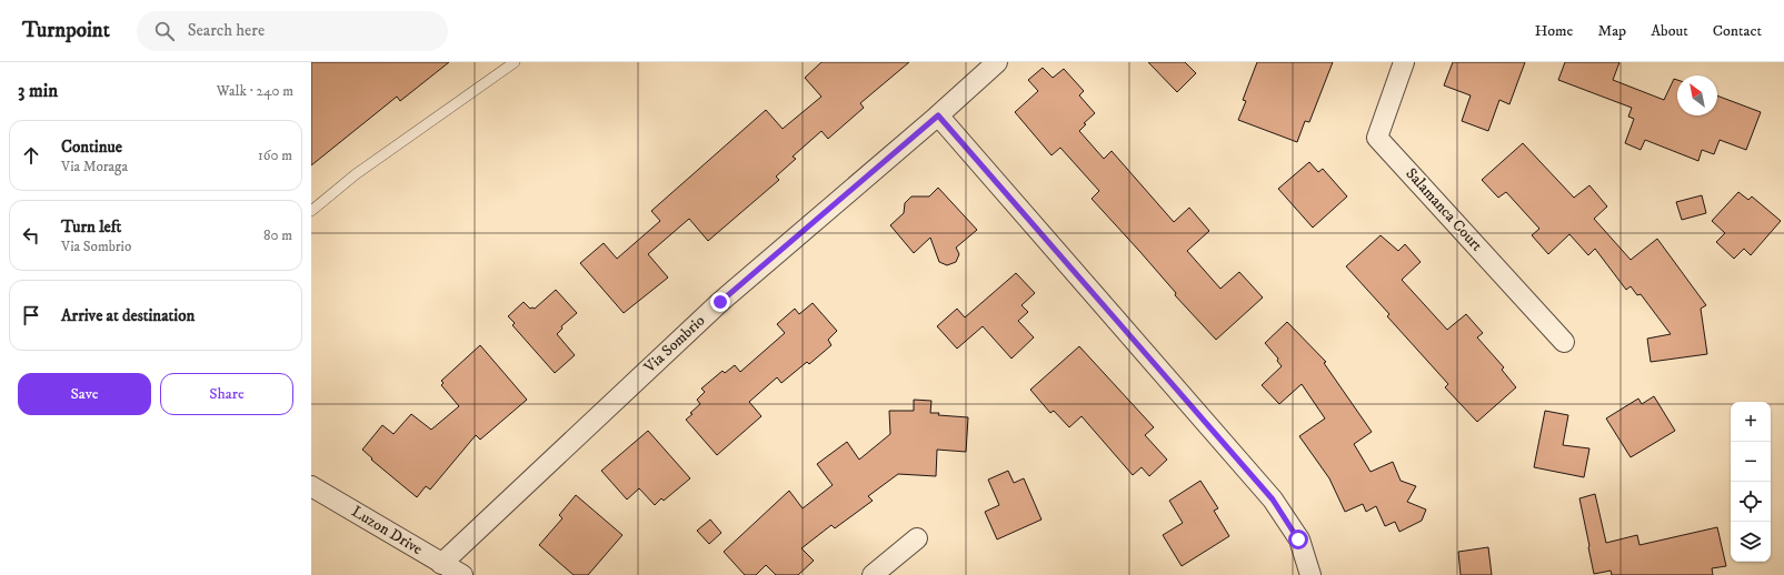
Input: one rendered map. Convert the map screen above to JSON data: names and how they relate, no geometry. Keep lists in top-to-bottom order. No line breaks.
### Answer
{"streets":{"street":["Salamanca Court","Via Sombrio","Luzon Drive"]},"crossings":[["Via Sombrio","Luzon Drive"]],"north":"top left","page":{"header":"Turnpoint","search":"Search here","nav":["Home","Map","About","Contact"],"heading":["3 min","Walk · 240 m"],"list":[["Continue","Via Moraga","160 m"],["Turn left","Via Sombrio","80 m"],"Arrive at destination"],"buttons":["Save","Share"],"map_buttons":["+","−"]}}
